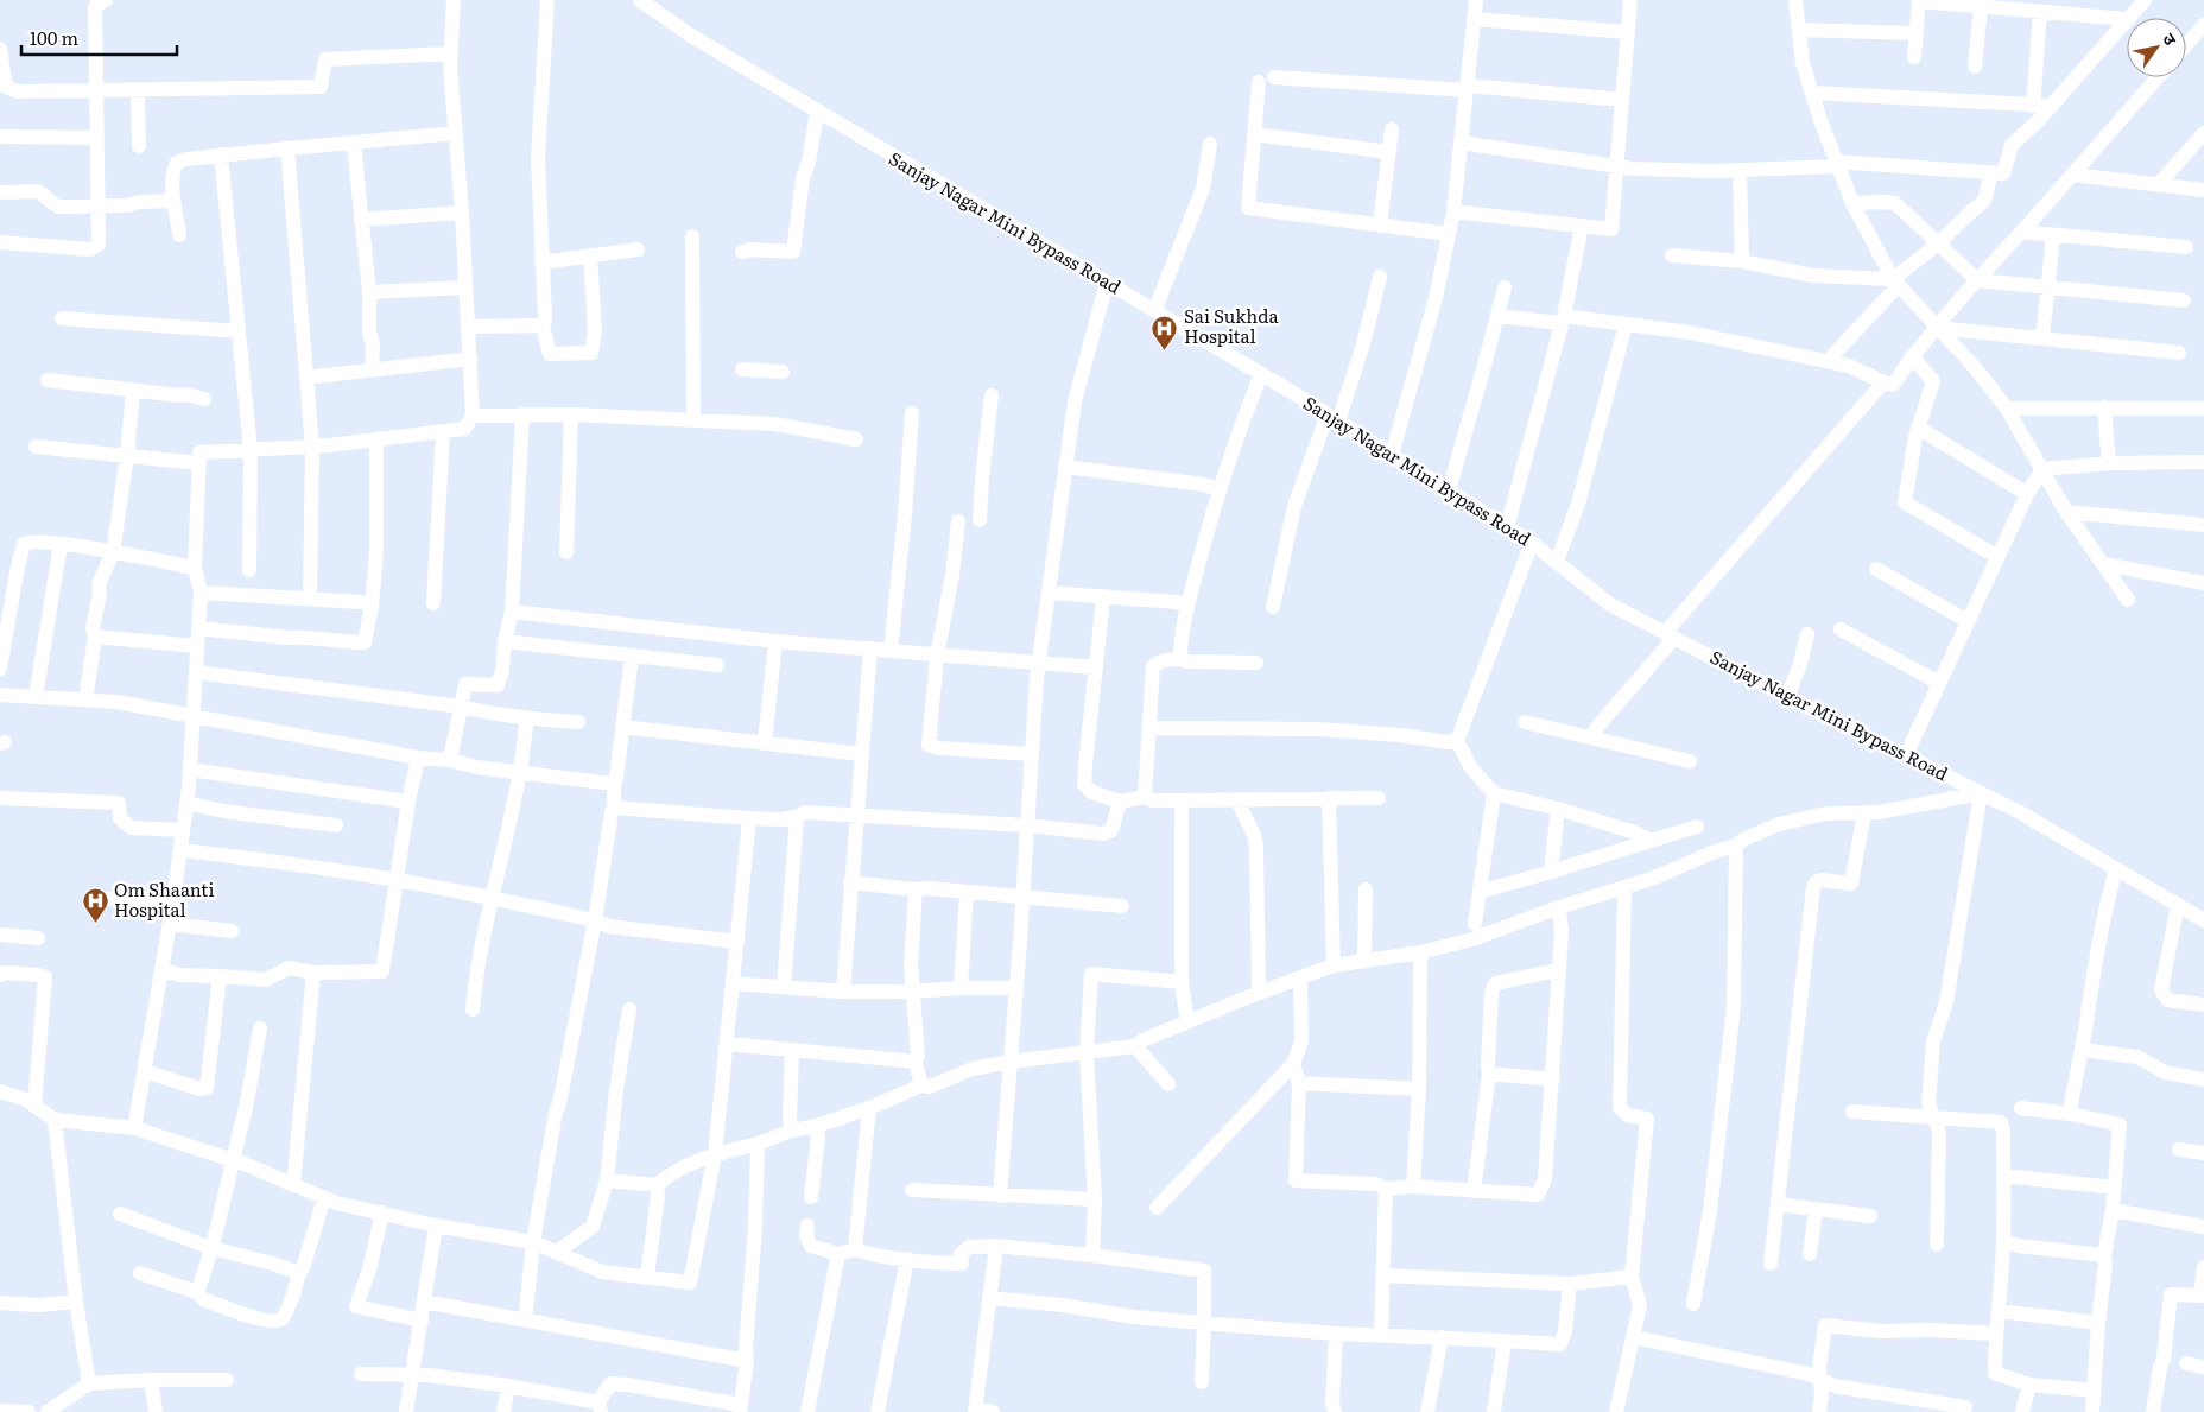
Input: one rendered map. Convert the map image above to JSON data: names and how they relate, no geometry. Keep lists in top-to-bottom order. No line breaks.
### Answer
{"streets":{"street":["Sanjay Nagar Mini Bypass Road"]},"places":{"hospital":["Sai Sukhda Hospital","Om Shaanti Hospital"]},"scale_bar":"100 m","north":"top right"}
